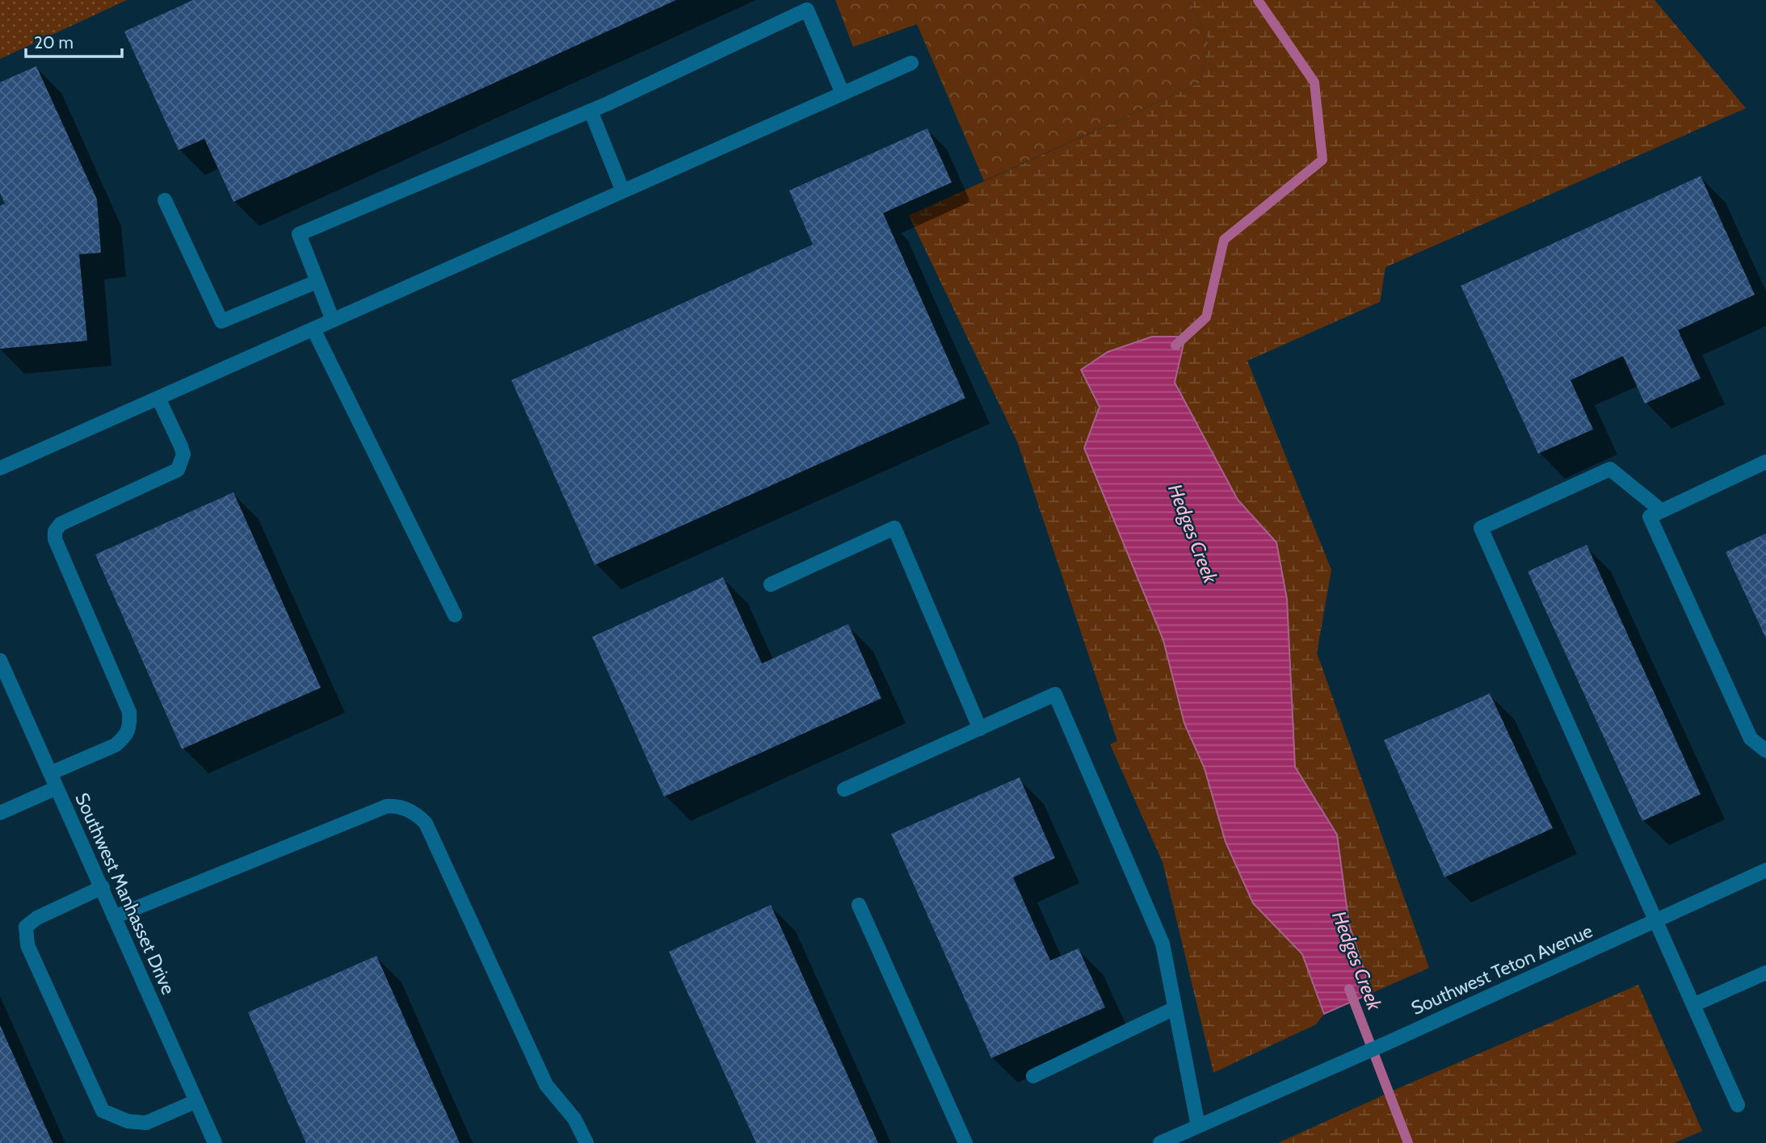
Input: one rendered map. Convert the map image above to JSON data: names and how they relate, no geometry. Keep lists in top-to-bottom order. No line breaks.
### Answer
{"streets":{"street":["Southwest Manhasset Drive","Southwest Teton Avenue"]},"water":["Hedges Creek"],"scale_bar":"20 m"}
